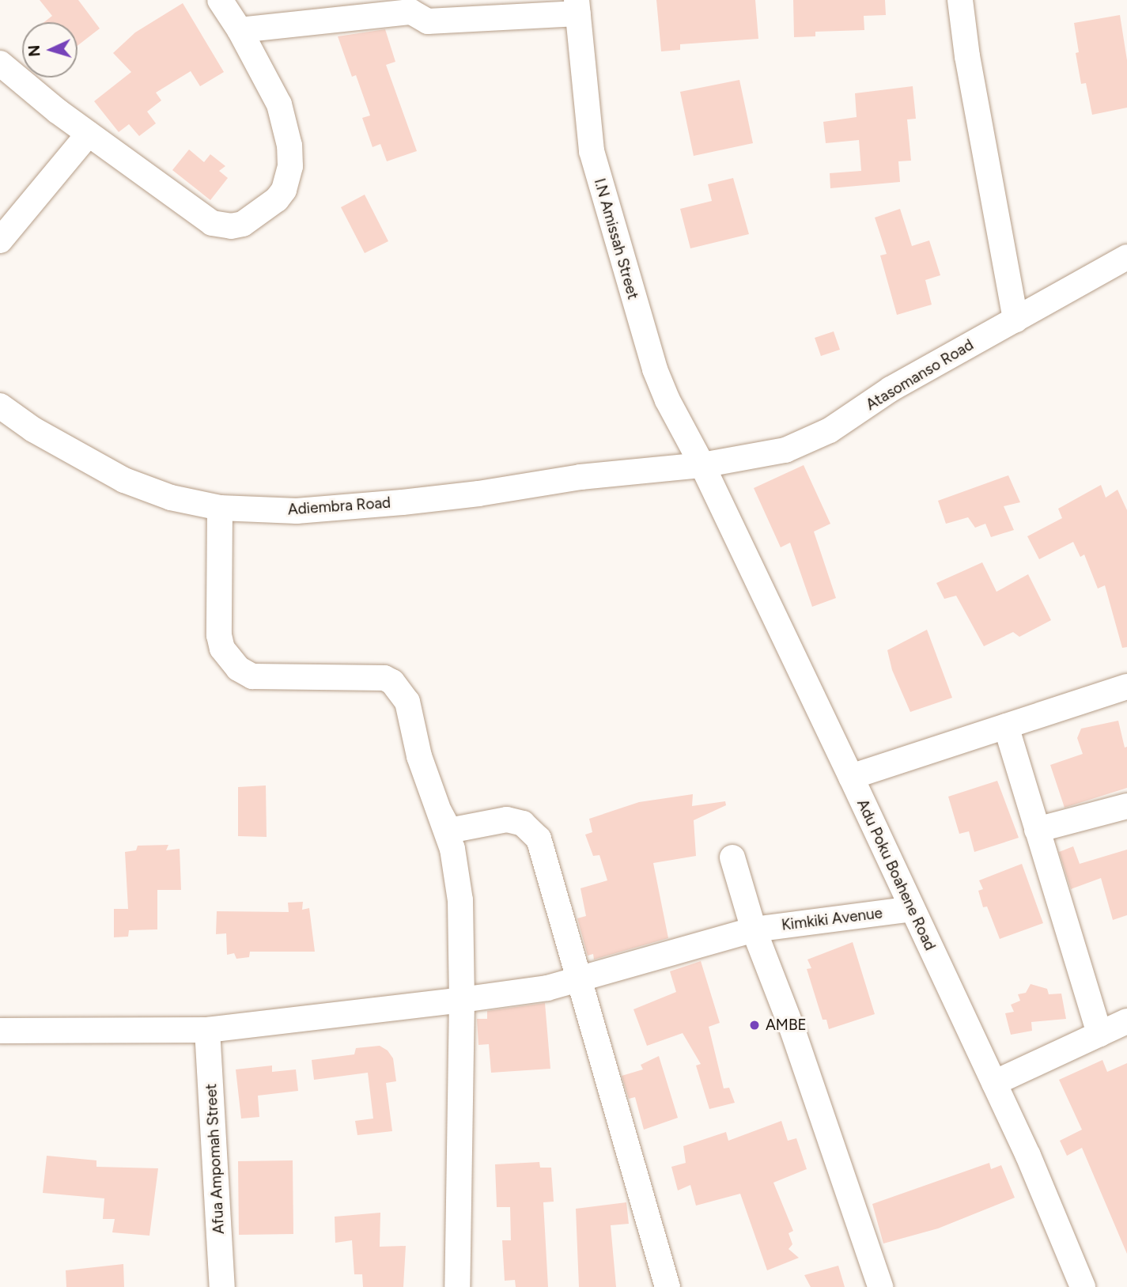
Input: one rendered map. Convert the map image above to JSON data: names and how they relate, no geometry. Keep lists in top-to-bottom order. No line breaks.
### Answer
{"streets":{"street":["I.N Amissah Street","Atasomanso Road","Adiembra Road","Adu Poku Boahene Road","Kimkiki Avenue","Afua Ampomah Street"]},"crossings":[["I.N Amissah Street","Atasomanso Road"],["I.N Amissah Street","Adiembra Road"],["I.N Amissah Street","Adu Poku Boahene Road"],["Atasomanso Road","Adiembra Road"],["Atasomanso Road","Adu Poku Boahene Road"],["Adiembra Road","Adu Poku Boahene Road"],["Adu Poku Boahene Road","Kimkiki Avenue"],["Kimkiki Avenue","Afua Ampomah Street"]],"places":["AMBE"],"north":"left"}
